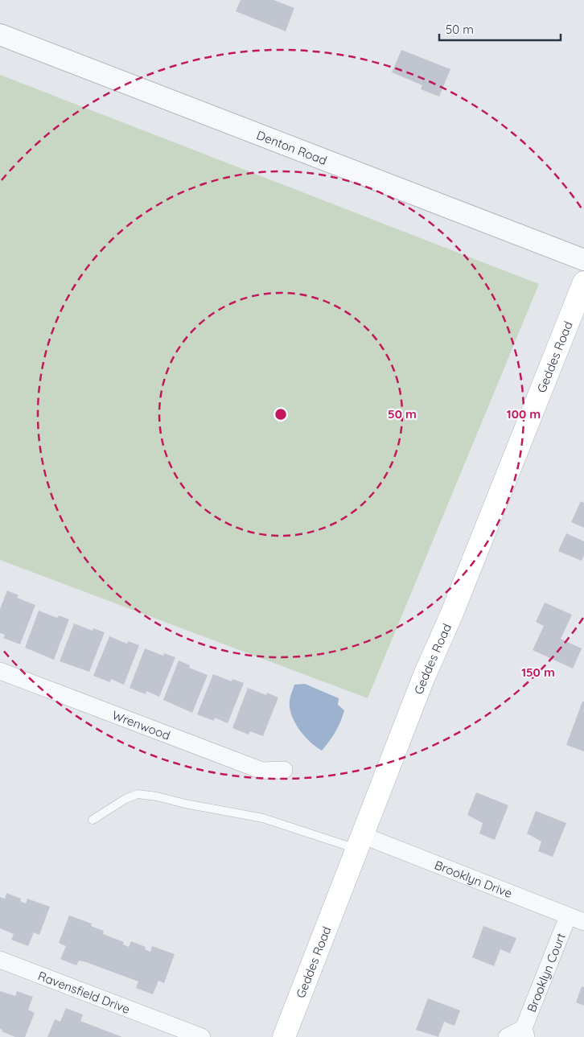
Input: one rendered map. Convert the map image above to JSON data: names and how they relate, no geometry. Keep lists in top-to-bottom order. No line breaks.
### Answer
{"streets":{"main road":["Geddes Road"],"street":["Denton Road","Wrenwood","Brooklyn Drive","Brooklyn Court","Ravensfield Drive"]},"crossings":[["Geddes Road","Brooklyn Drive"],["Brooklyn Drive","Brooklyn Court"]],"scale_bar":"50 m","rings":["50 m","100 m","150 m"]}
